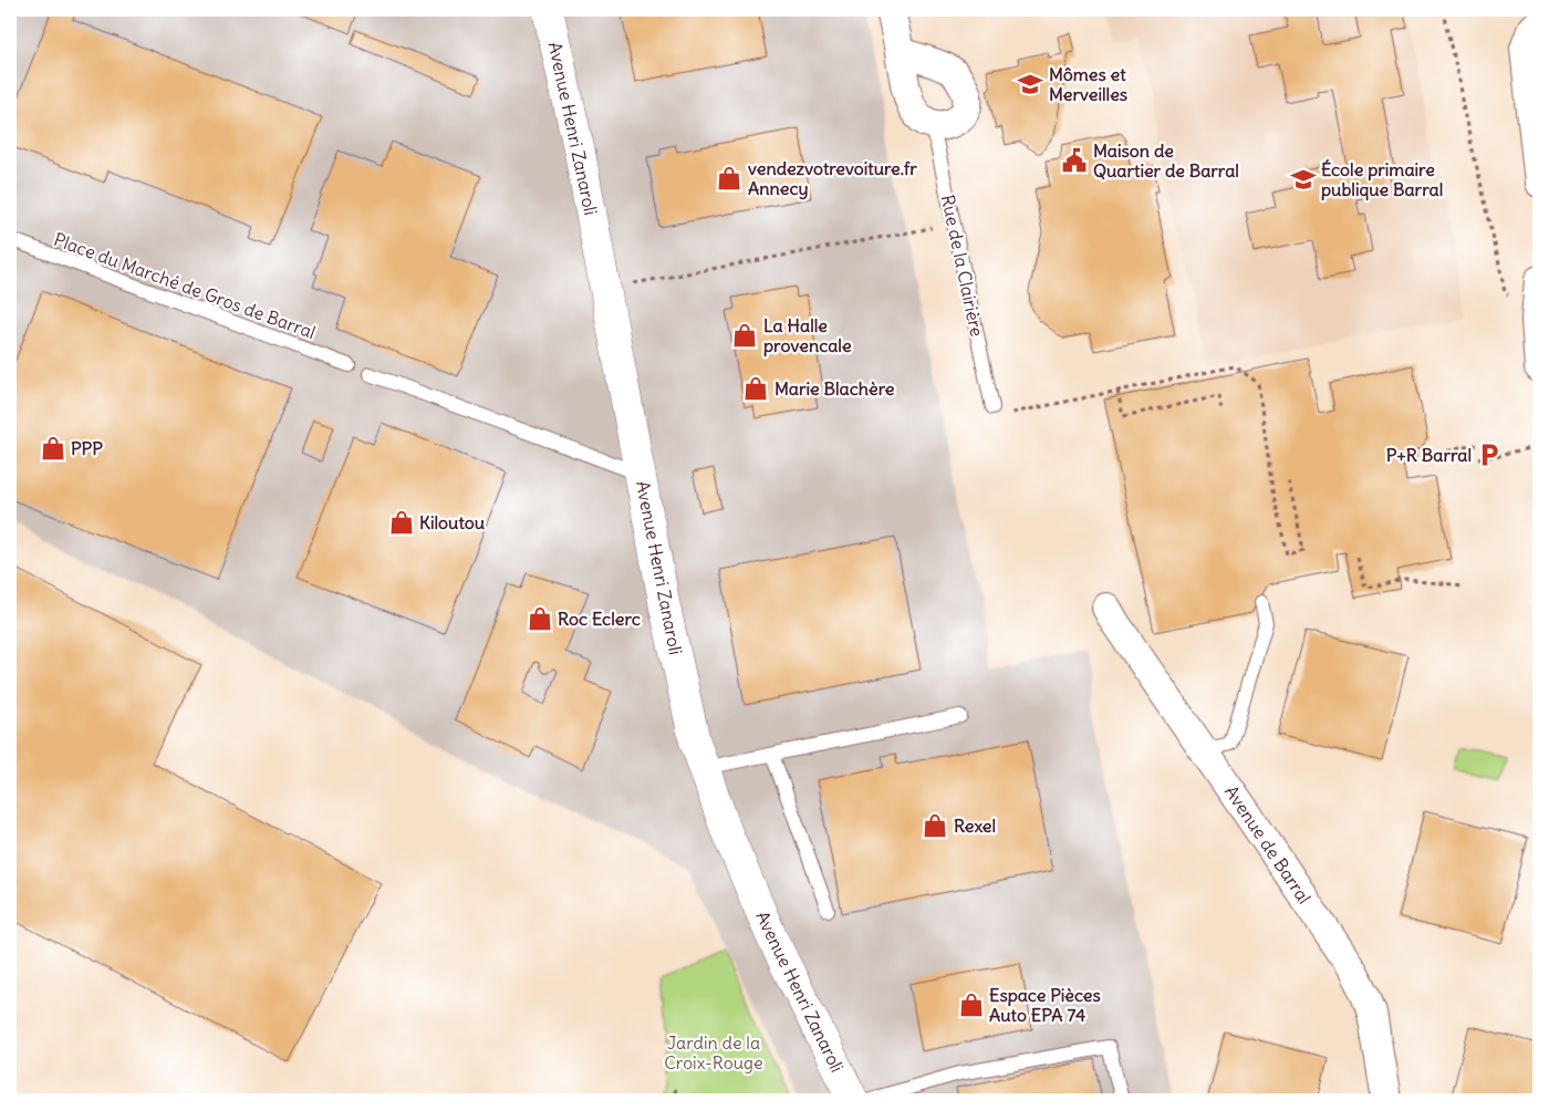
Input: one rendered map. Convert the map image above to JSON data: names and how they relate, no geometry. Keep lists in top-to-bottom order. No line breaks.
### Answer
{"streets":{"street":["Avenue Henri Zanaroli","Avenue de Barral"],"lane":["Rue de la Clairière","Place du Marché de Gros de Barral"]},"parks":["Jardin de la Croix-Rouge"],"places":{"school or university":["Mômes et Merveilles","École primaire publique Barral"],"public building":["Maison de Quartier de Barral"],"shop":["vendezvotrevoiture.fr Annecy","La Halle provencale","Marie Blachère","PPP","Kiloutou","Roc Eclerc","Rexel","Espace Pièces Auto EPA 74"],"parking":["P+R Barral"]}}
